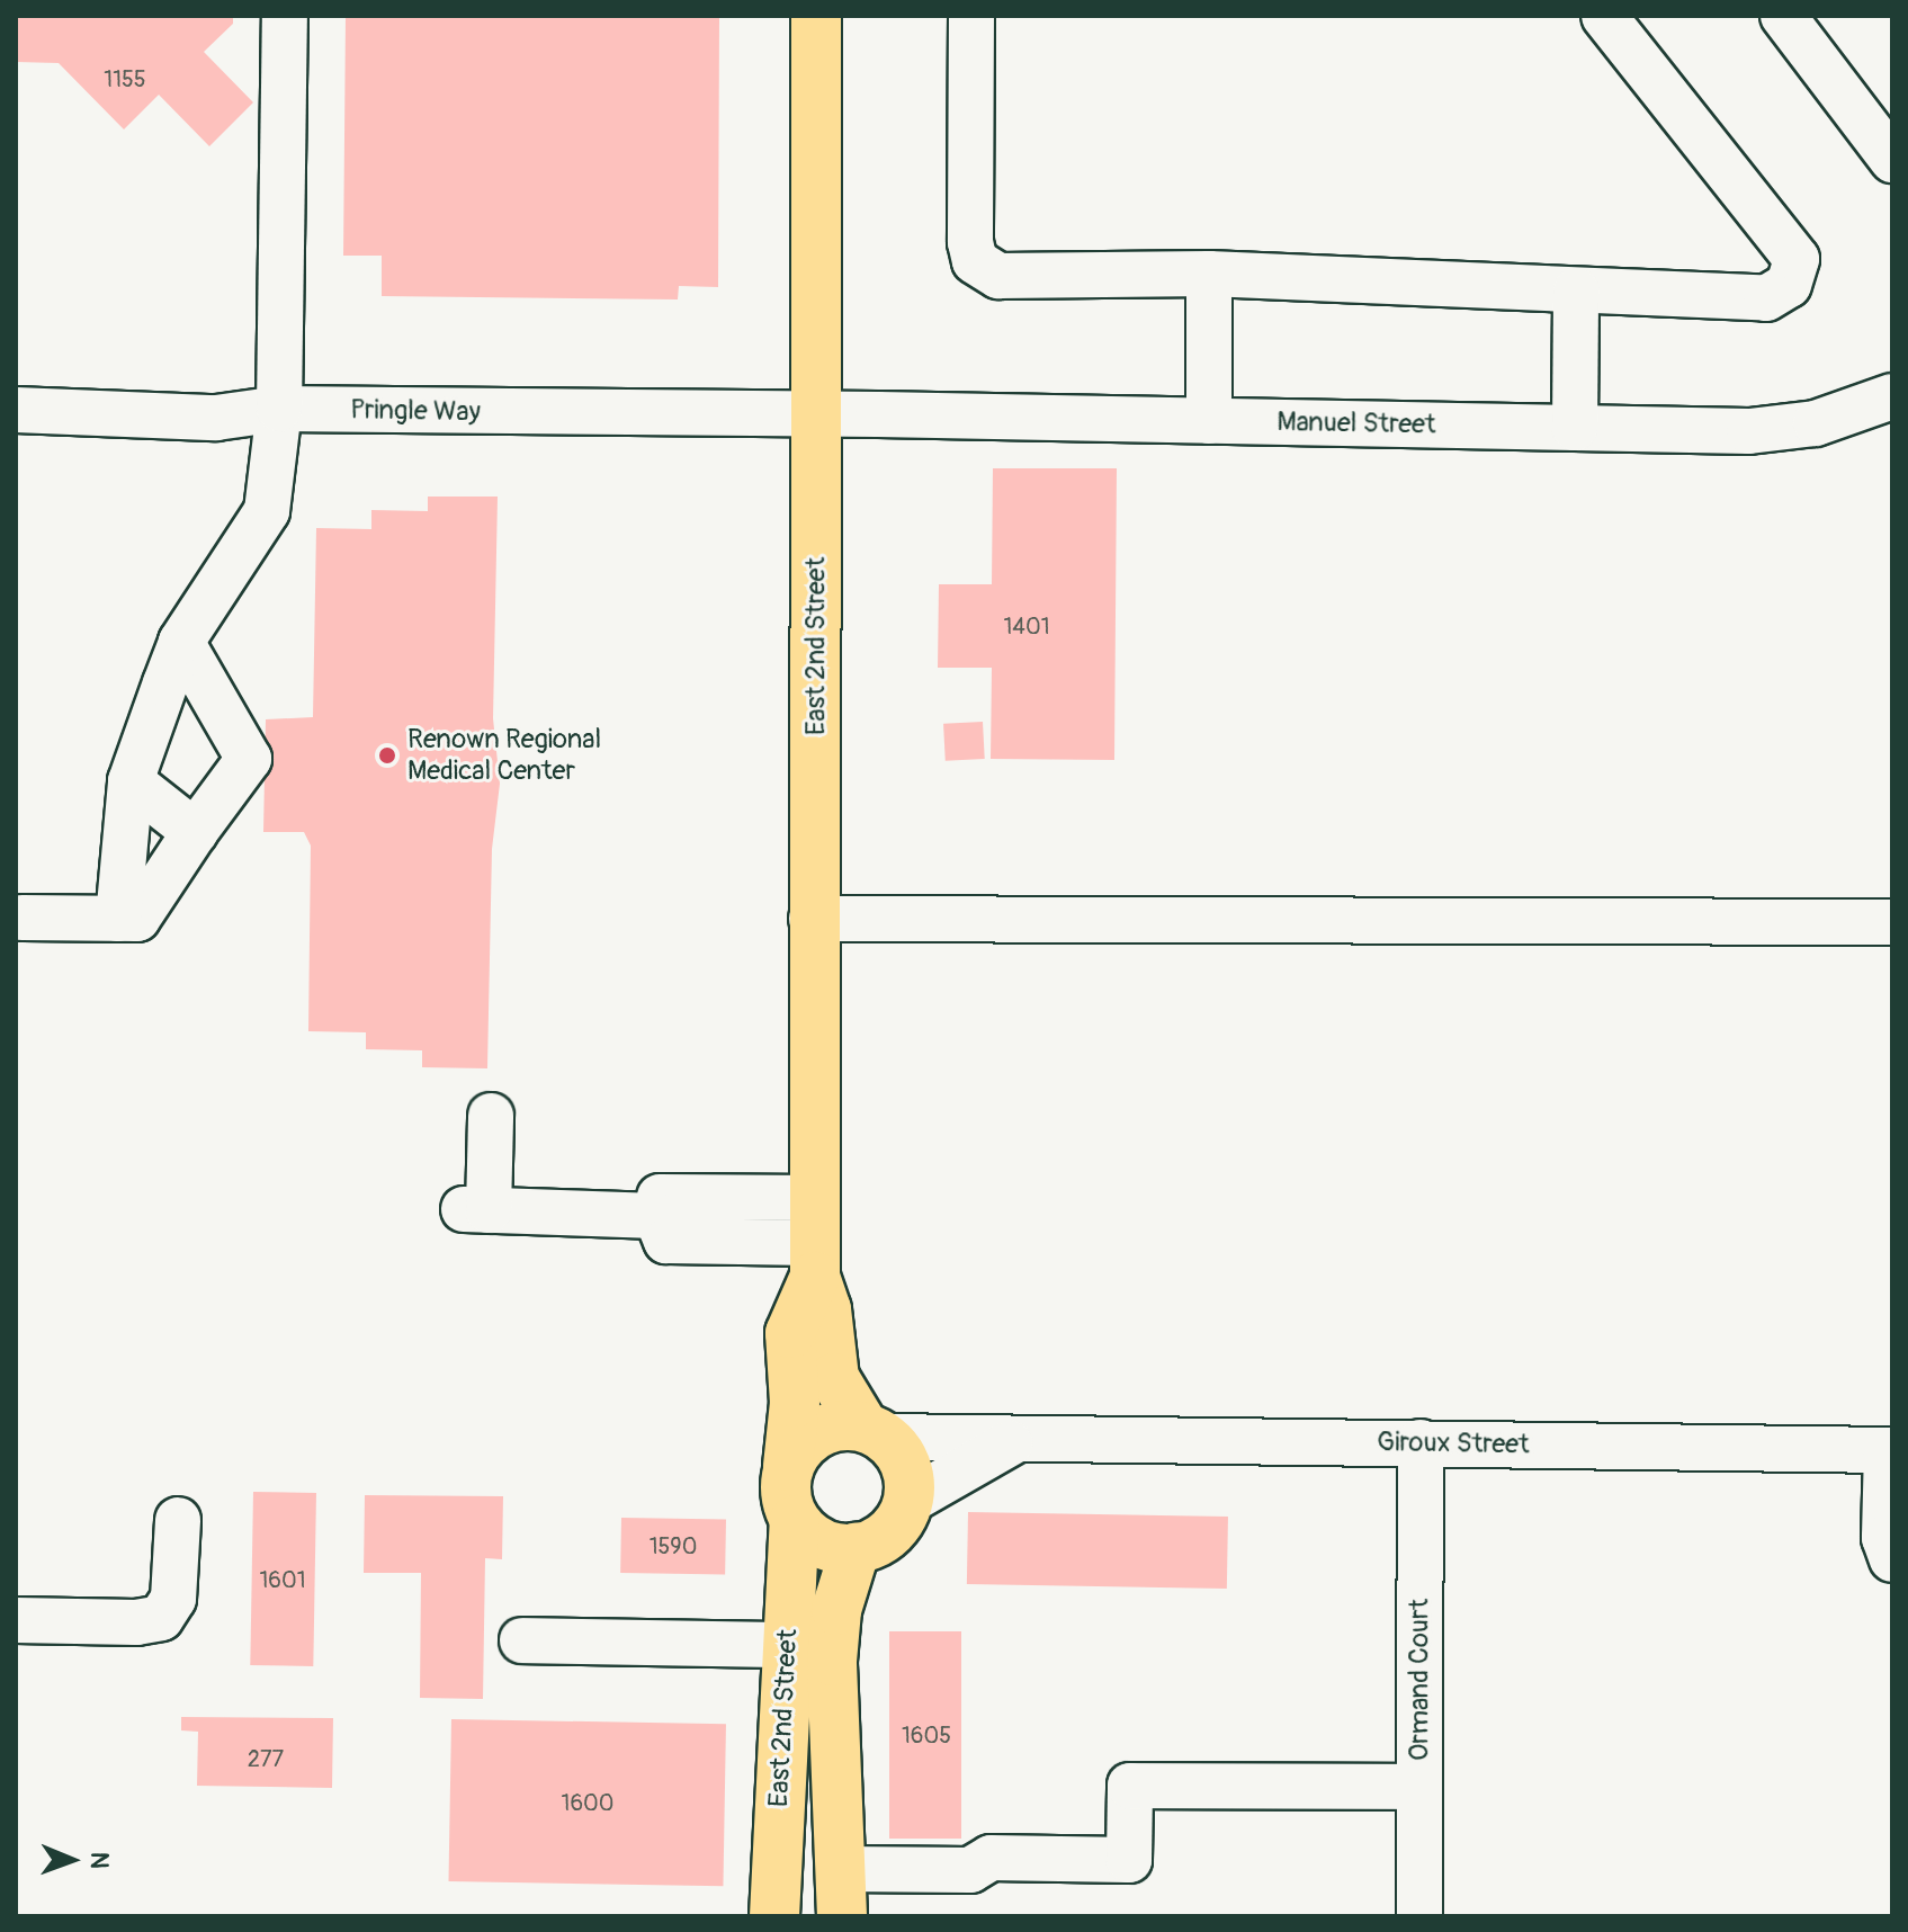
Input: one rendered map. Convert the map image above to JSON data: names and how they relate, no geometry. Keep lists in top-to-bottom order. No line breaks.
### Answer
{"streets":{"main road":["East 2nd Street"],"street":["Pringle Way","Manuel Street","Giroux Street","Ormand Court"]},"crossings":[["Pringle Way","Manuel Street"],["Pringle Way","East 2nd Street"],["Manuel Street","East 2nd Street"],["East 2nd Street","Giroux Street"],["Giroux Street","Ormand Court"]],"places":["Renown Regional Medical Center"],"house_numbers":["1155","1401","1590","1601","1605","277","1600"],"north":"right"}
